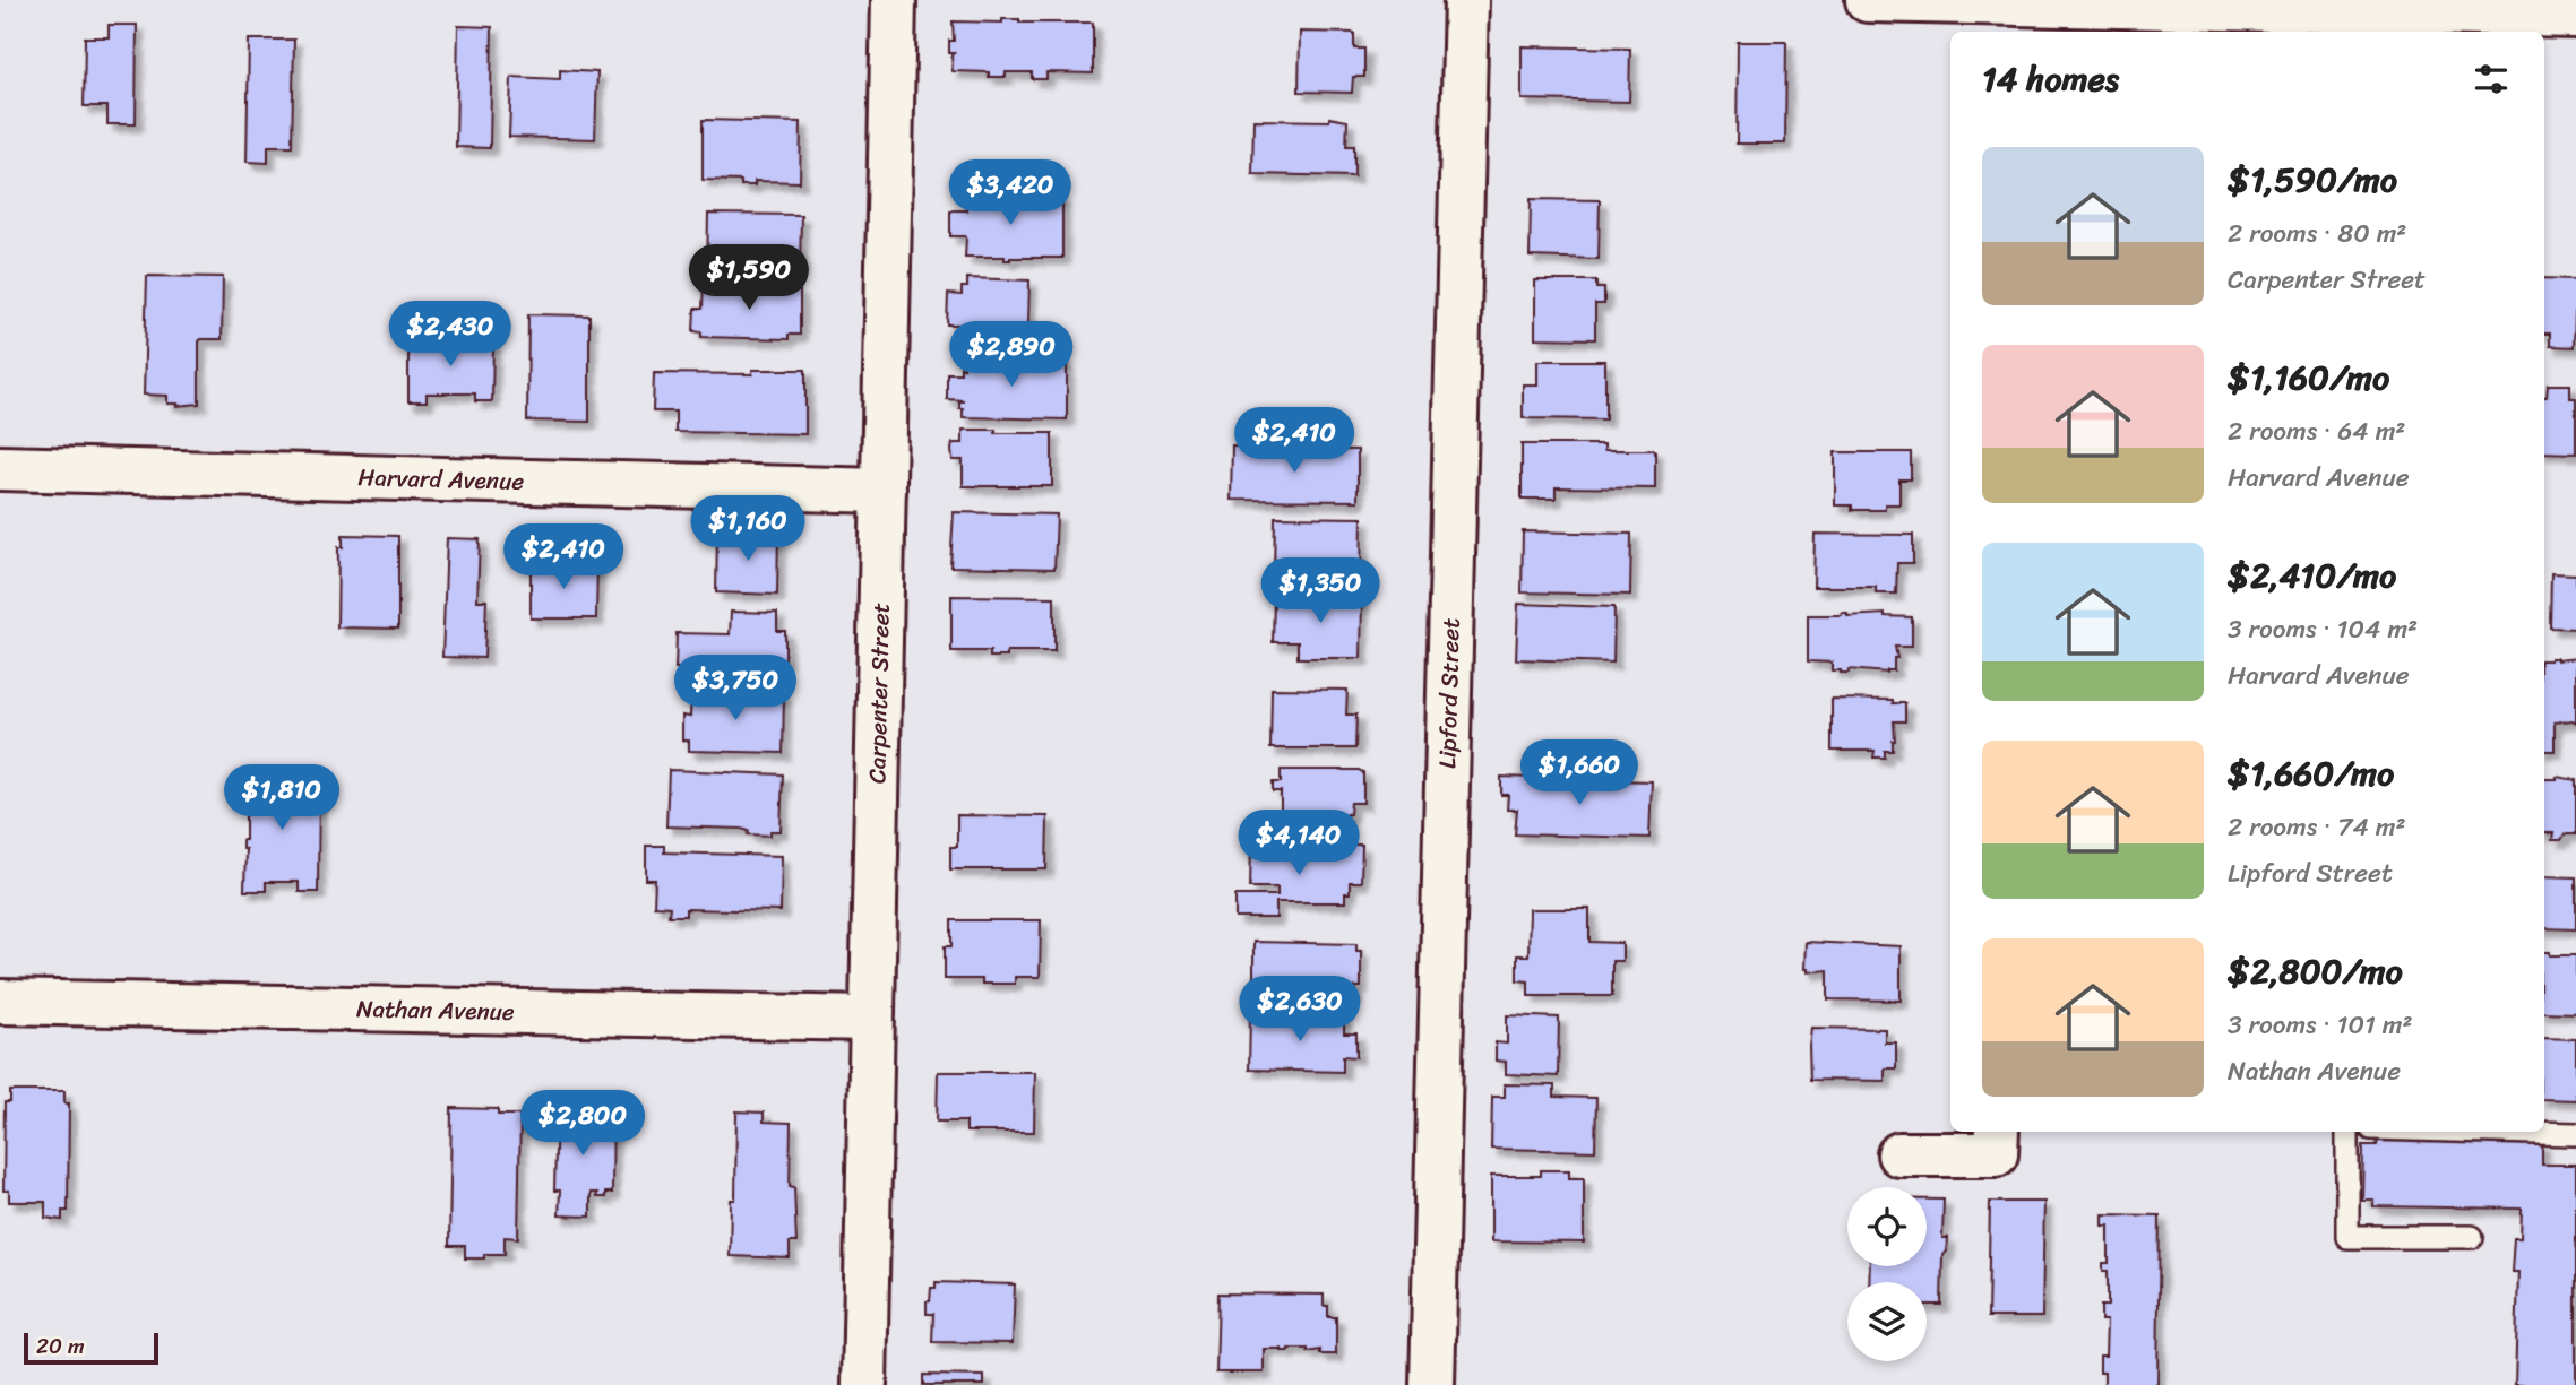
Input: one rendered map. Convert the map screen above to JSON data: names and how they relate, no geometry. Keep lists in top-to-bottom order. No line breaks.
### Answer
{"streets":{"street":["Harvard Avenue","Carpenter Street","Lipford Street","Nathan Avenue"]},"crossings":[["Harvard Avenue","Carpenter Street"],["Carpenter Street","Nathan Avenue"]],"scale_bar":"20 m","page":{"heading":"14 homes","list":[{"name":"$1,590/mo","note":"2 rooms · 80 m² · Carpenter Street"},{"name":"$1,160/mo","note":"2 rooms · 64 m² · Harvard Avenue"},{"name":"$2,410/mo","note":"3 rooms · 104 m² · Harvard Avenue"},{"name":"$1,660/mo","note":"2 rooms · 74 m² · Lipford Street"},{"name":"$2,800/mo","note":"3 rooms · 101 m² · Nathan Avenue"}],"price":["$3,420","$1,590","$2,430","$2,890","$2,410","$1,160","$2,410","$1,350","$3,750","$1,660","$1,810","$4,140","$2,630","$2,800"],"scale":"20 m"}}
